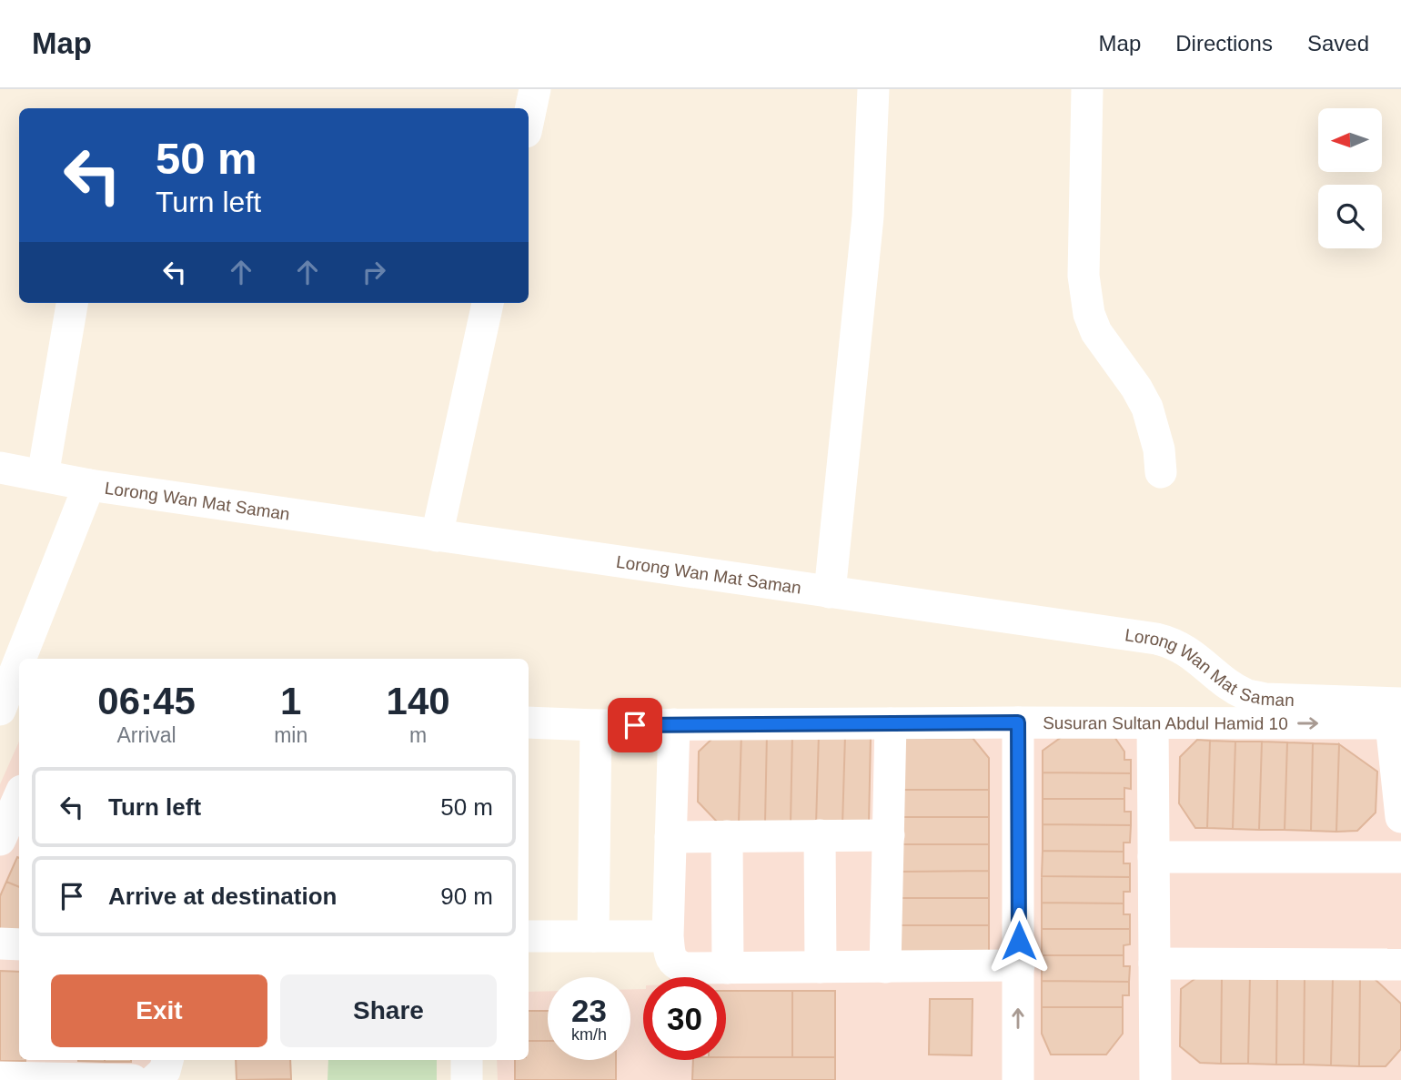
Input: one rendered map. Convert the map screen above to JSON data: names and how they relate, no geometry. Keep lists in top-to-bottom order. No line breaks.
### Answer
{"streets":{"street":["Lorong Wan Mat Saman","Susuran Sultan Abdul Hamid 10"]},"crossings":[["Lorong Wan Mat Saman","Susuran Sultan Abdul Hamid 10"]],"north":"left","page":{"header":"Map","nav":["Map","Directions","Saved"],"turn":["50 m","Turn left"],"eta":["06:45","Arrival","1","min","140","m"],"list":[{"name":"Turn left","value":"50 m"},{"name":"Arrive at destination","value":"90 m"}],"buttons":["Exit","Share"],"speed":"23 km/h","limit":"30"}}
